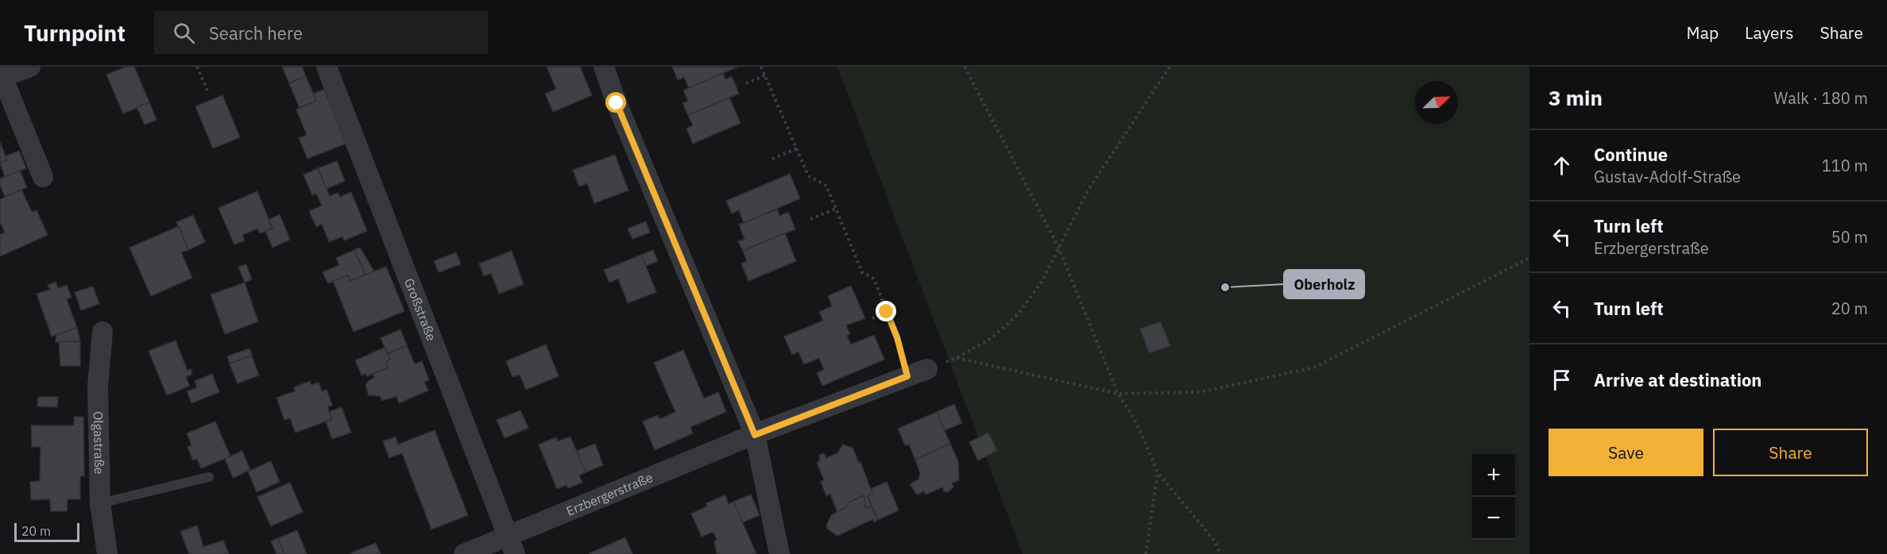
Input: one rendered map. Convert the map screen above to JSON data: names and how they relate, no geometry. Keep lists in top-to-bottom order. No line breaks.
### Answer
{"streets":{"street":["Großstraße","Olgastraße","Erzbergerstraße"]},"crossings":[["Großstraße","Erzbergerstraße"]],"places":["Oberholz"],"scale_bar":"20 m","north":"top right","page":{"header":"Turnpoint","search":"Search here","nav":["Map","Layers","Share"],"heading":["3 min","Walk · 180 m"],"list":[["Continue","Gustav-Adolf-Straße","110 m"],["Turn left","Erzbergerstraße","50 m"],["Turn left","20 m"],"Arrive at destination"],"buttons":["Save","Share"],"map_buttons":["+","−"],"scale":"20 m"}}
